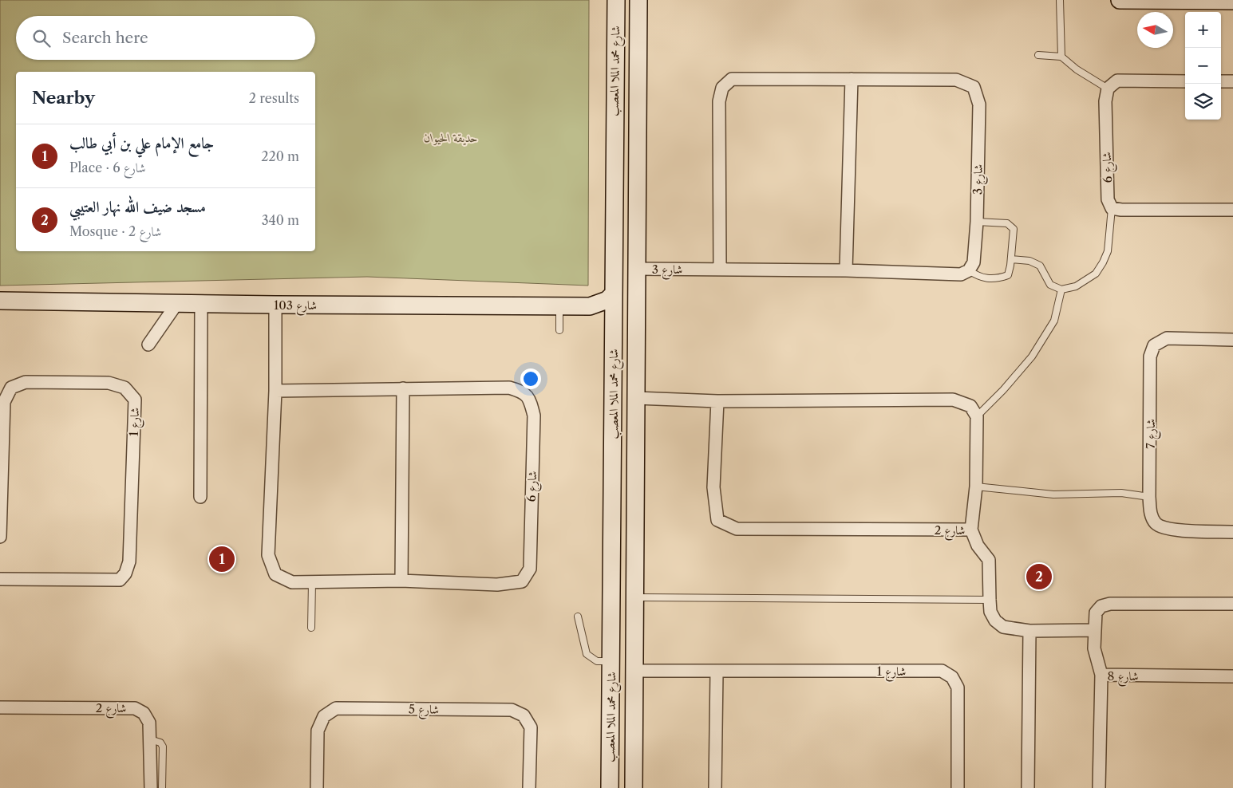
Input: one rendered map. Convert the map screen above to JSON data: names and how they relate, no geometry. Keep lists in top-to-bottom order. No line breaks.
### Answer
{"streets":{"street":["شارع محمد الملا المعصب","شارع 6","شارع 3","شارع 103","شارع 1","شارع 7","شارع 2","شارع 8","شارع 5"]},"crossings":[["شارع محمد الملا المعصب","شارع 3"],["شارع محمد الملا المعصب","شارع 103"],["شارع محمد الملا المعصب","شارع 1"],["شارع 6","شارع 103"]],"parks":["حديقة الحيوان"],"north":"left","page":{"map_buttons":["+","−"],"search":"Search here","heading":["Nearby","2 results"],"list":[{"mark":"1","name":"جامع الإمام علي بن أبي طالب","note":"Place · شارع 6","value":"220 m"},{"mark":"2","name":"مسجد ضيف الله نهار العتيبي","note":"Mosque · شارع 2","value":"340 m"}],"pins":["1","2"]}}
